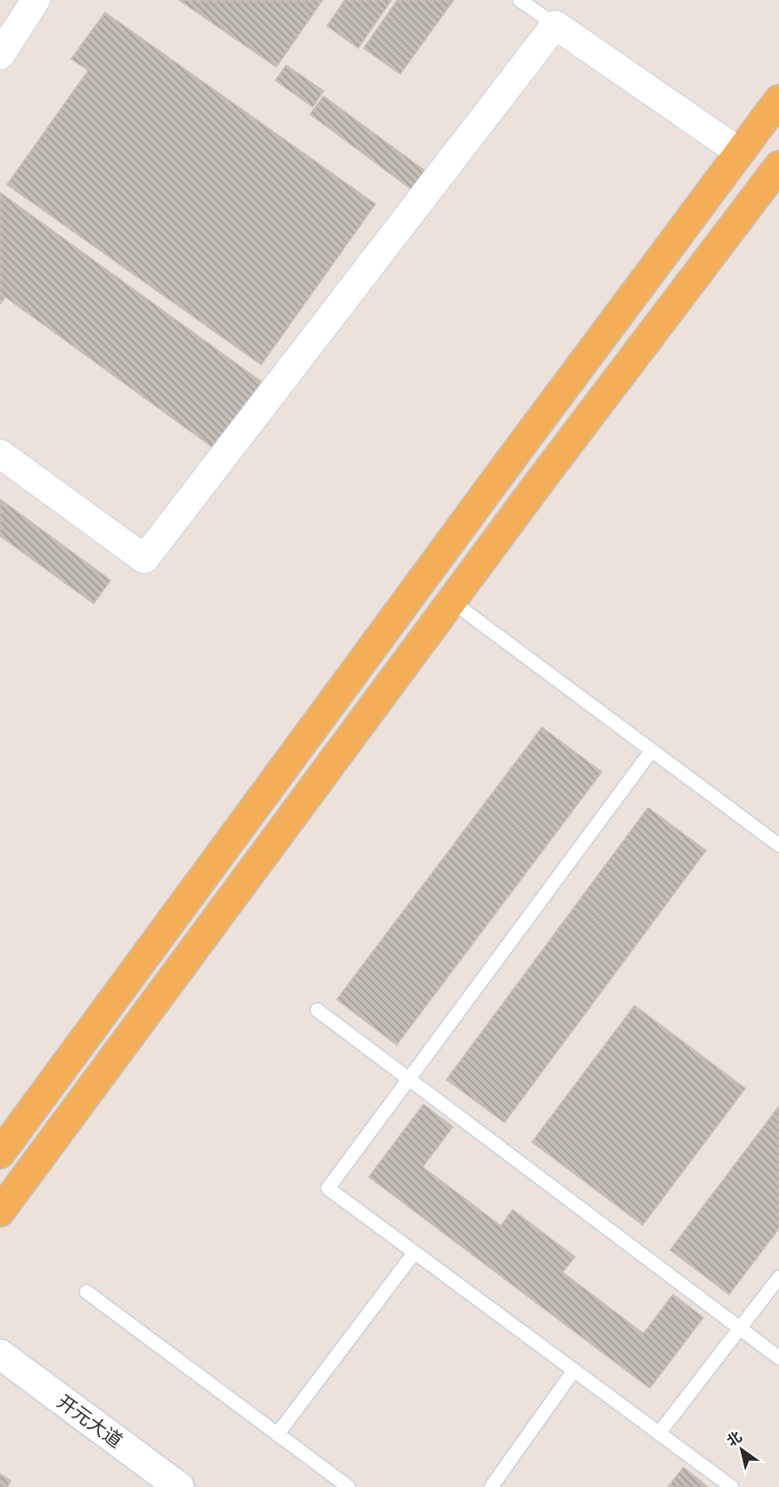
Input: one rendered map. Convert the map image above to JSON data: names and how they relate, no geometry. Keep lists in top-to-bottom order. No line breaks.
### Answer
{"streets":{"street":["开元大道"]},"north":"top left"}
